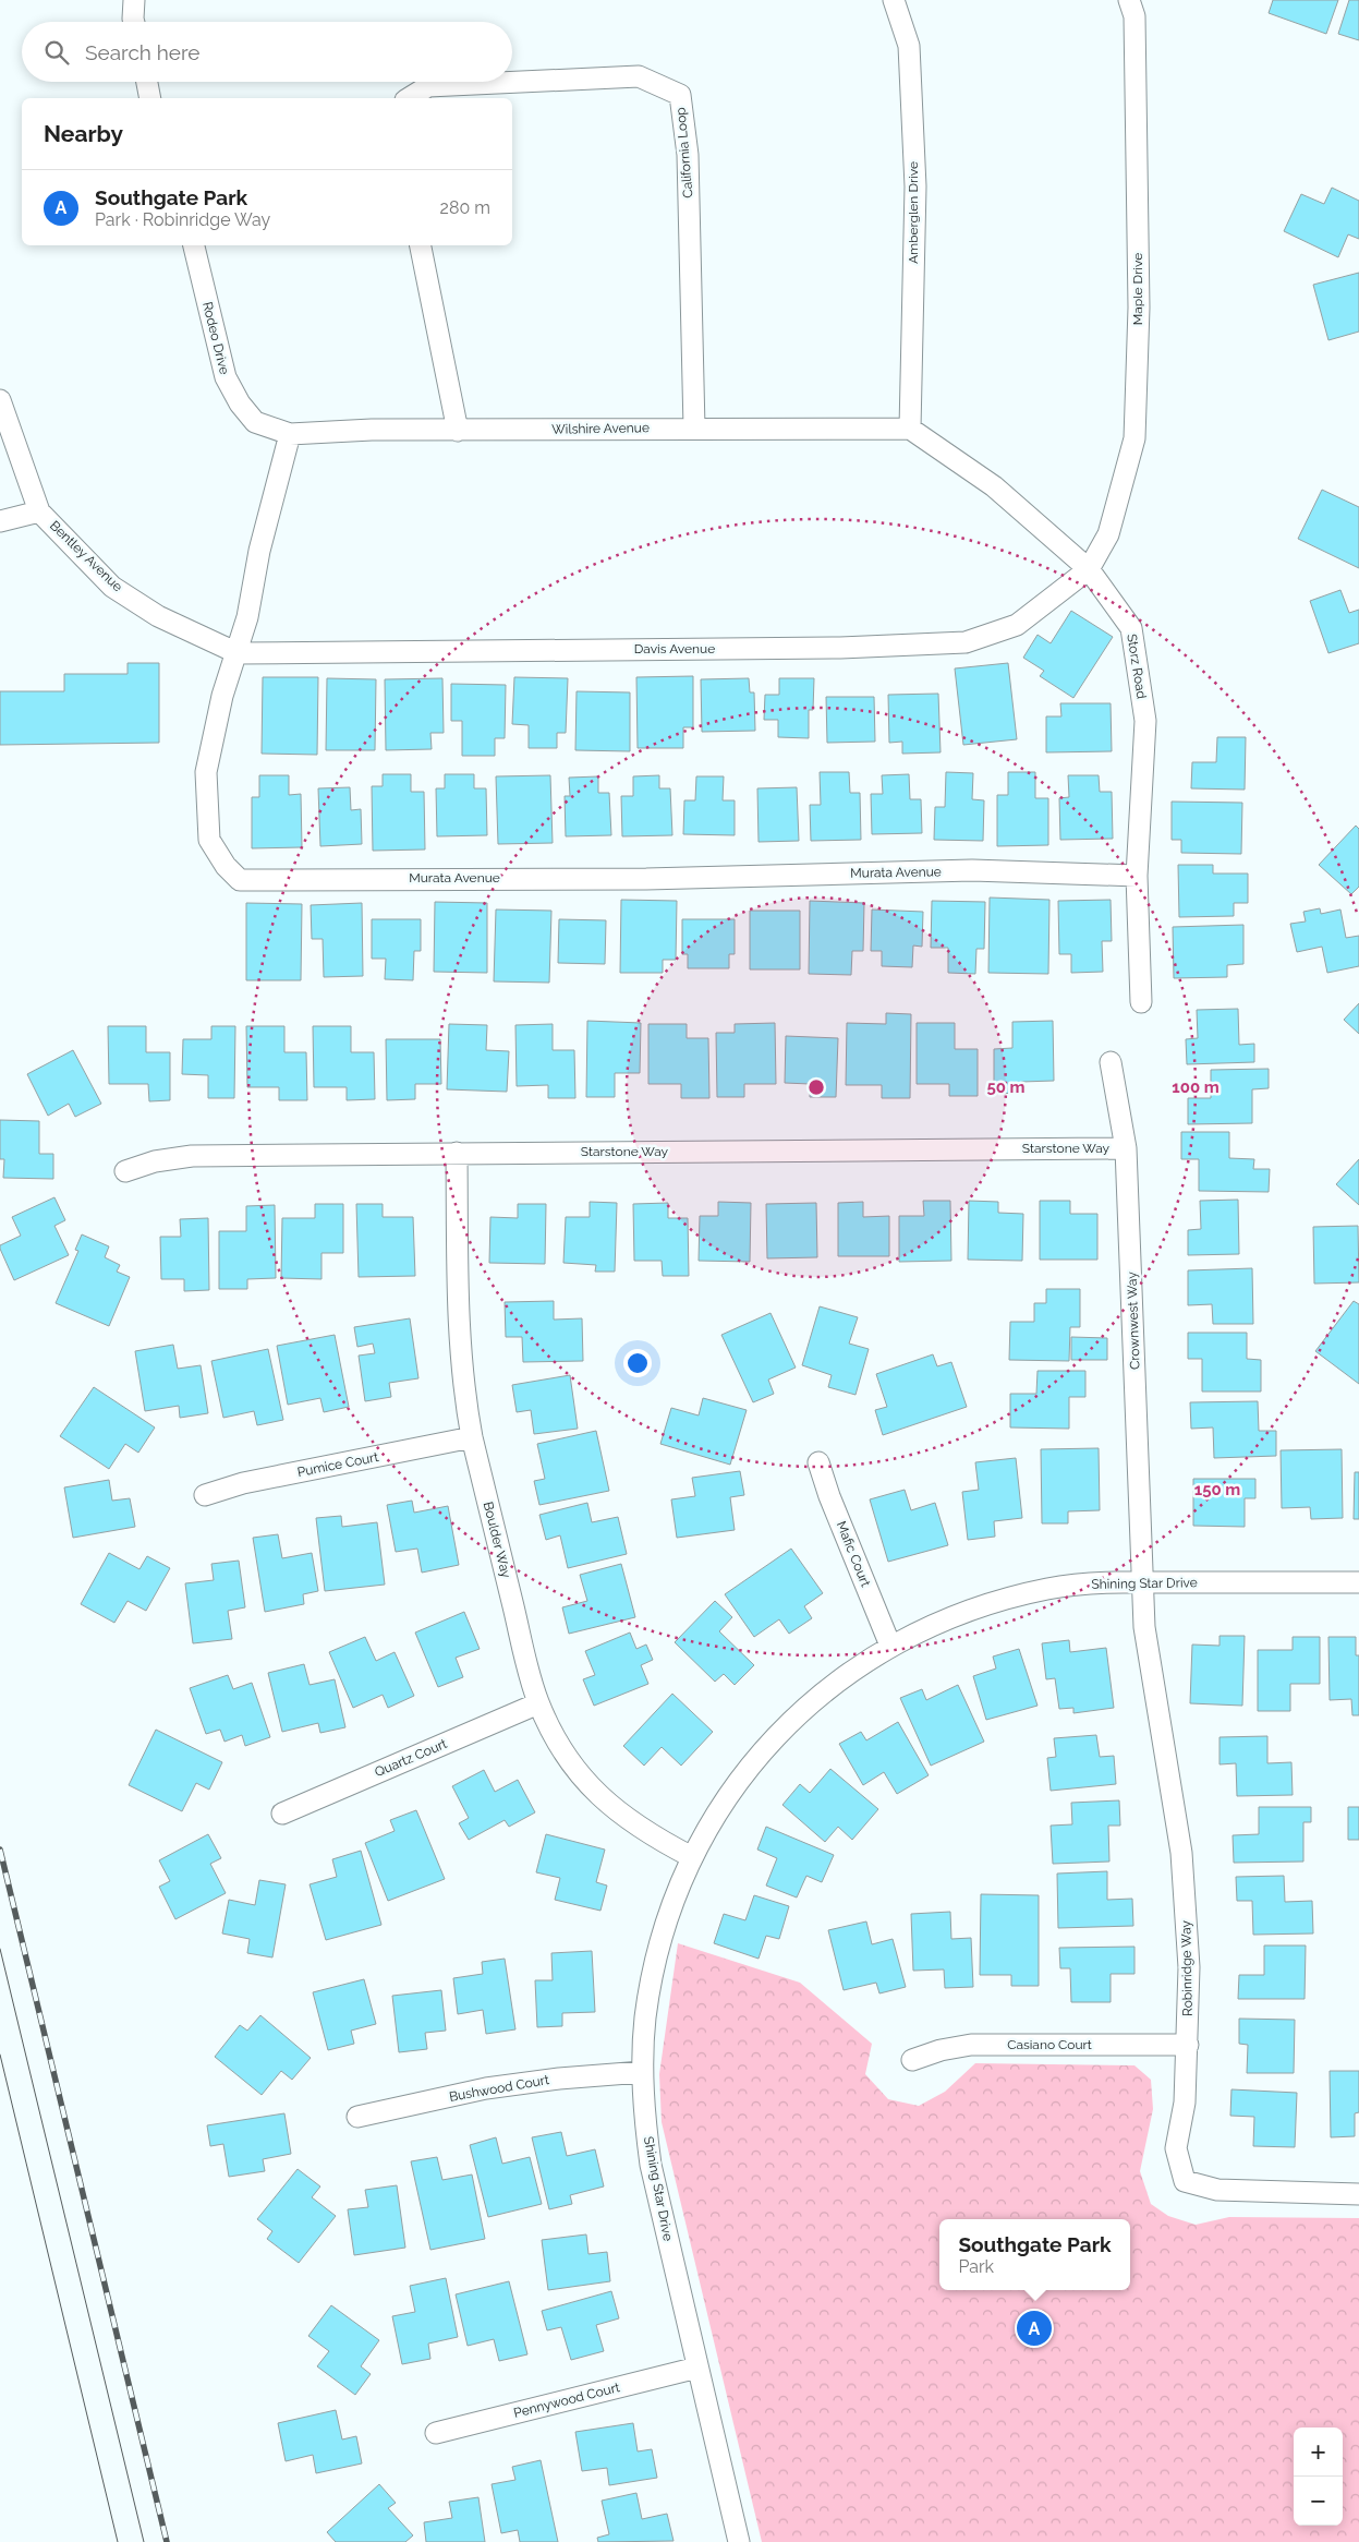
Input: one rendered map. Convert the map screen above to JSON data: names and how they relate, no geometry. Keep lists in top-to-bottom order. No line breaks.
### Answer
{"streets":{"street":["California Loop","Amberglen Drive","Maple Drive","Rodeo Drive","Wilshire Avenue","Bentley Avenue","Davis Avenue","Storz Road","Murata Avenue","Starstone Way","Crownwest Way","Pumice Court","Boulder Way","Mafic Court","Shining Star Drive","Quartz Court","Robinridge Way","Casiano Court","Bushwood Court","Pennywood Court"]},"crossings":[["California Loop","Wilshire Avenue"],["Amberglen Drive","Wilshire Avenue"],["Amberglen Drive","Storz Road"],["Maple Drive","Davis Avenue"],["Maple Drive","Storz Road"],["Rodeo Drive","Wilshire Avenue"],["Rodeo Drive","Murata Avenue"],["Wilshire Avenue","Storz Road"],["Wilshire Avenue","Murata Avenue"],["Bentley Avenue","Davis Avenue"],["Bentley Avenue","Murata Avenue"],["Davis Avenue","Storz Road"],["Davis Avenue","Murata Avenue"],["Storz Road","Murata Avenue"],["Starstone Way","Crownwest Way"],["Starstone Way","Boulder Way"],["Crownwest Way","Shining Star Drive"],["Crownwest Way","Robinridge Way"],["Pumice Court","Boulder Way"],["Boulder Way","Shining Star Drive"],["Boulder Way","Quartz Court"],["Mafic Court","Shining Star Drive"],["Shining Star Drive","Robinridge Way"],["Shining Star Drive","Bushwood Court"],["Shining Star Drive","Pennywood Court"],["Robinridge Way","Casiano Court"]],"page":{"search":"Search here","heading":"Nearby","list":[{"mark":"A","name":"Southgate Park","note":"Park · Robinridge Way","value":"280 m"}],"popup":["Southgate Park","Park"],"pins":"A","map_buttons":["+","−"]},"rings":["50 m","100 m","150 m"]}
